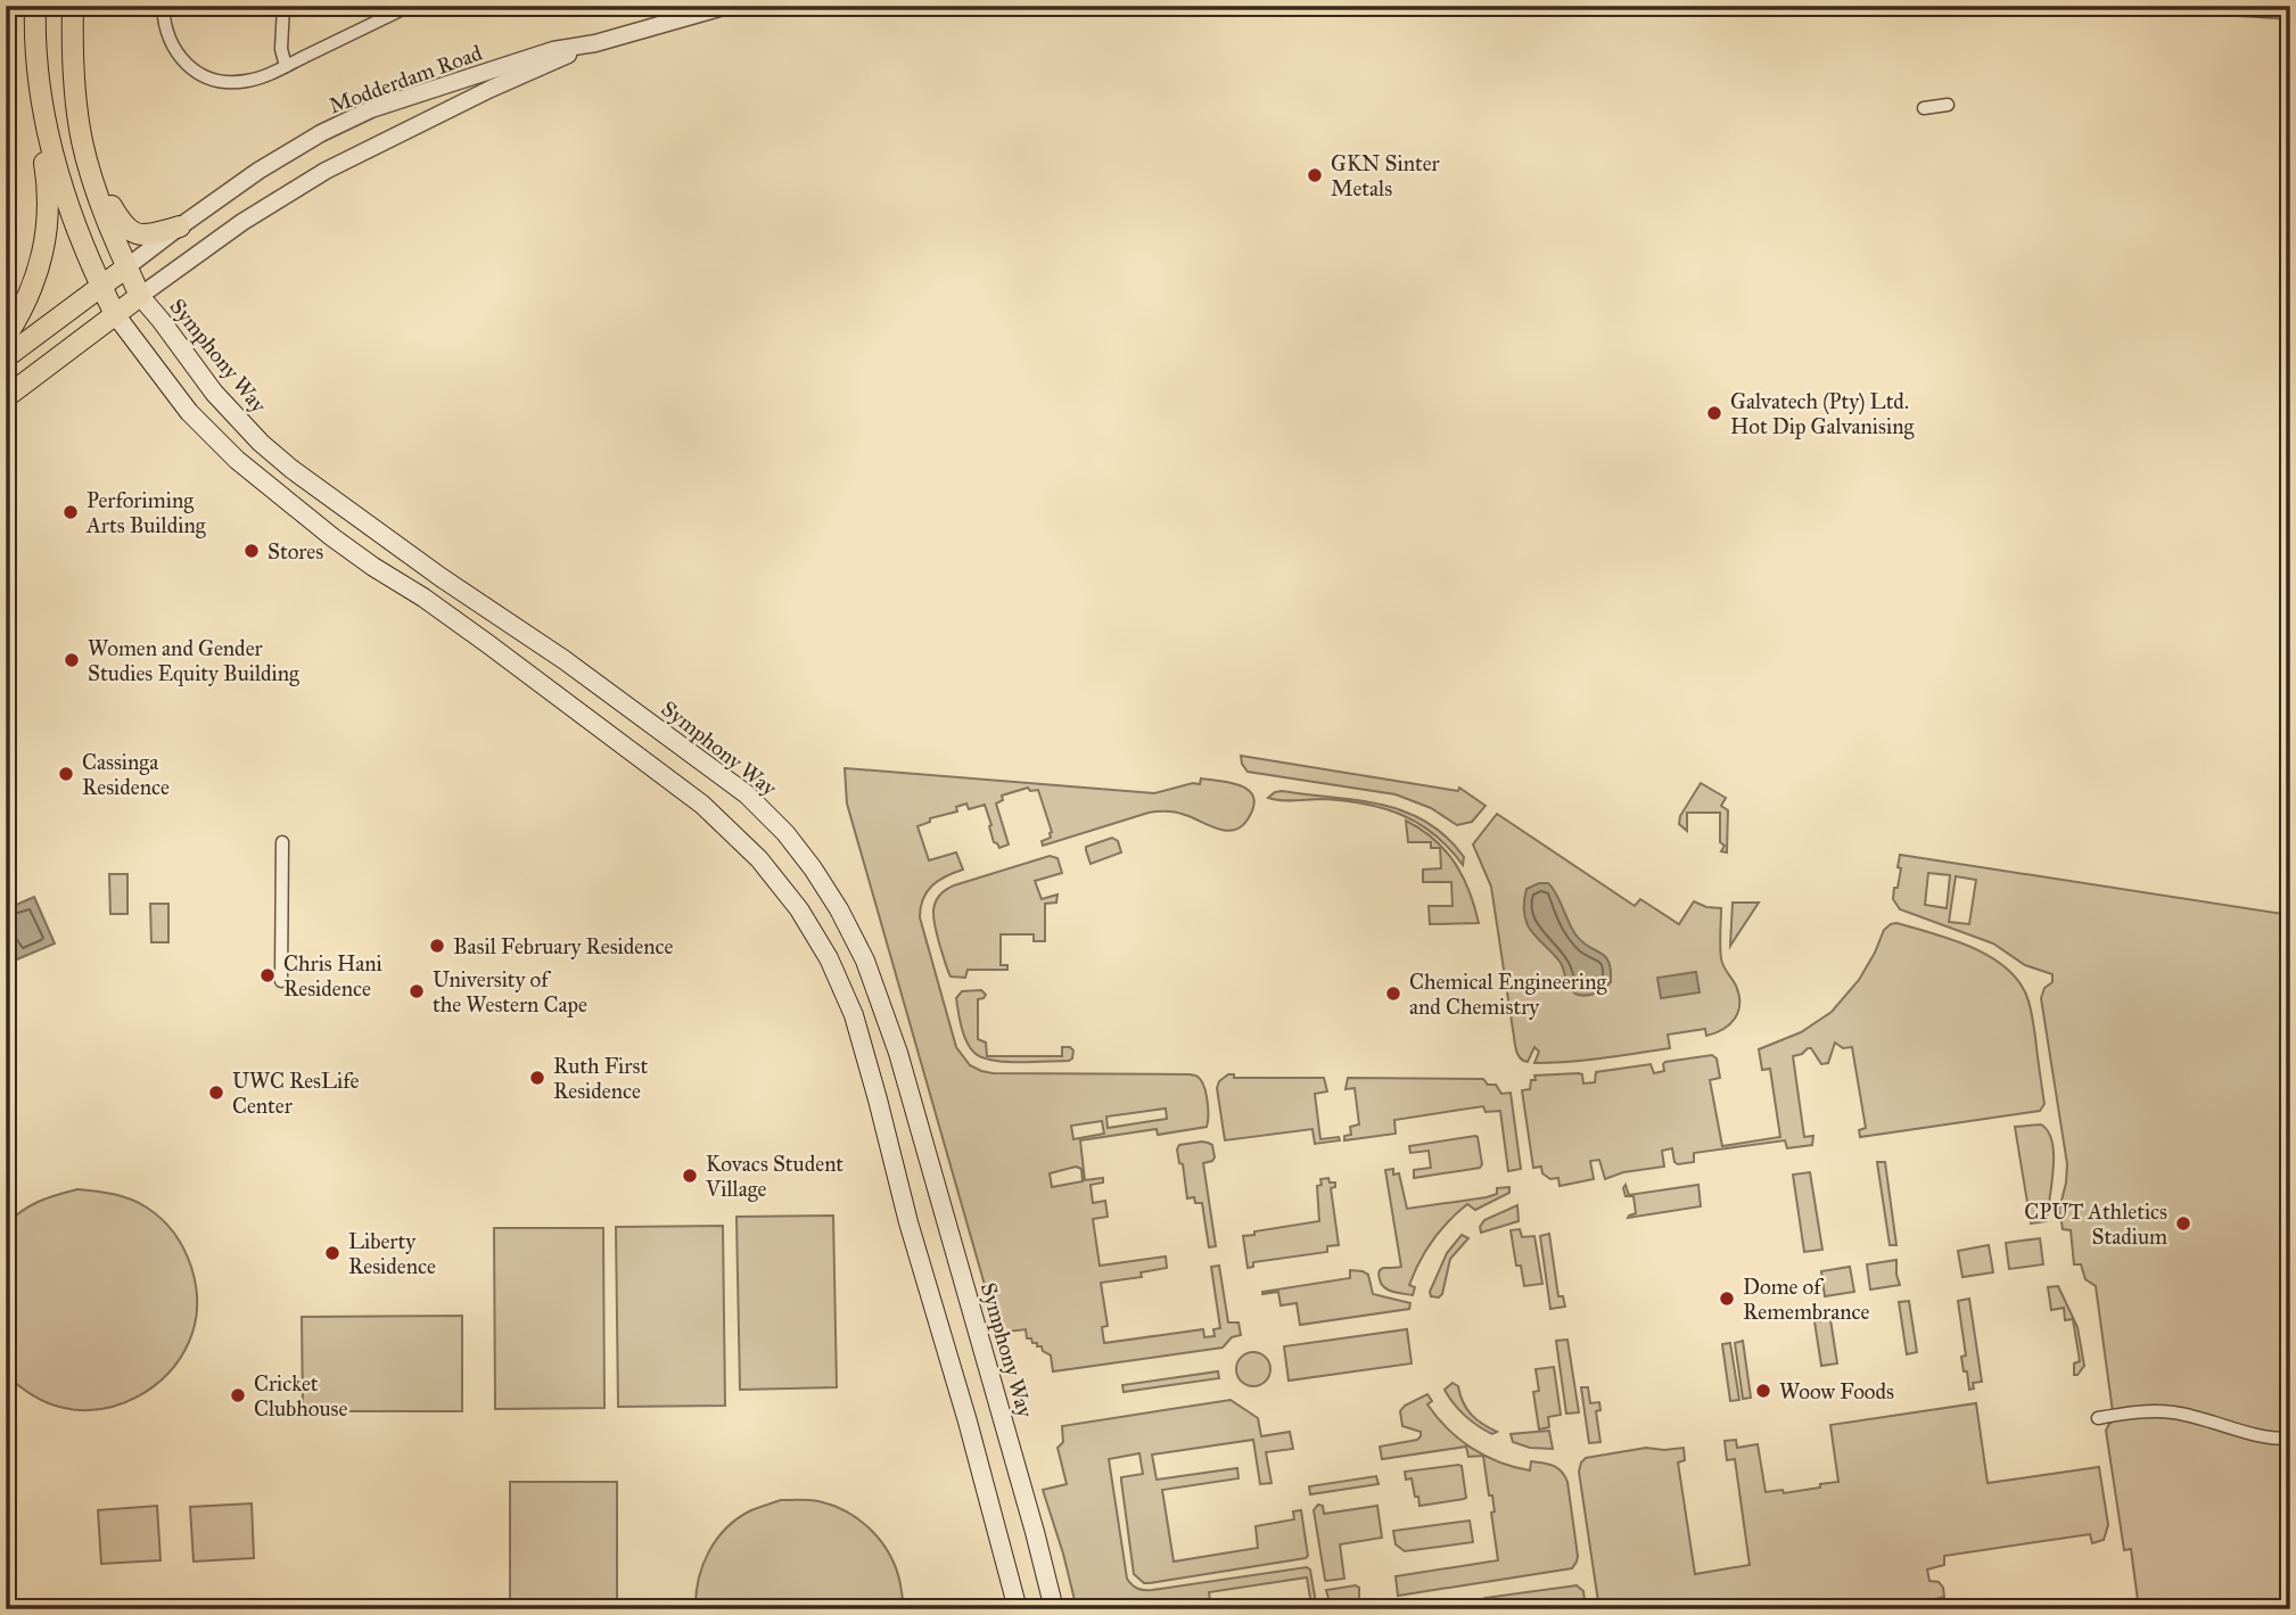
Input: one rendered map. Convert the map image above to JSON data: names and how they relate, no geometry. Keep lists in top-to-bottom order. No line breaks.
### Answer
{"streets":{"main road":["Symphony Way"],"street":["Modderdam Road"]},"crossings":[["Modderdam Road","Symphony Way"]],"places":["GKN Sinter Metals","Galvatech (Pty) Ltd. Hot Dip Galvanising","Perforiming Arts Building","Stores","Women and Gender Studies Equity Building","Cassinga Residence","Basil February Residence","Chris Hani Residence","University of the Western Cape","Chemical Engineering and Chemistry","Ruth First Residence","UWC ResLife Center","Kovacs Student Village","CPUT Athletics Stadium","Liberty Residence","Dome of Remembrance","Woow Foods","Cricket Clubhouse"]}
